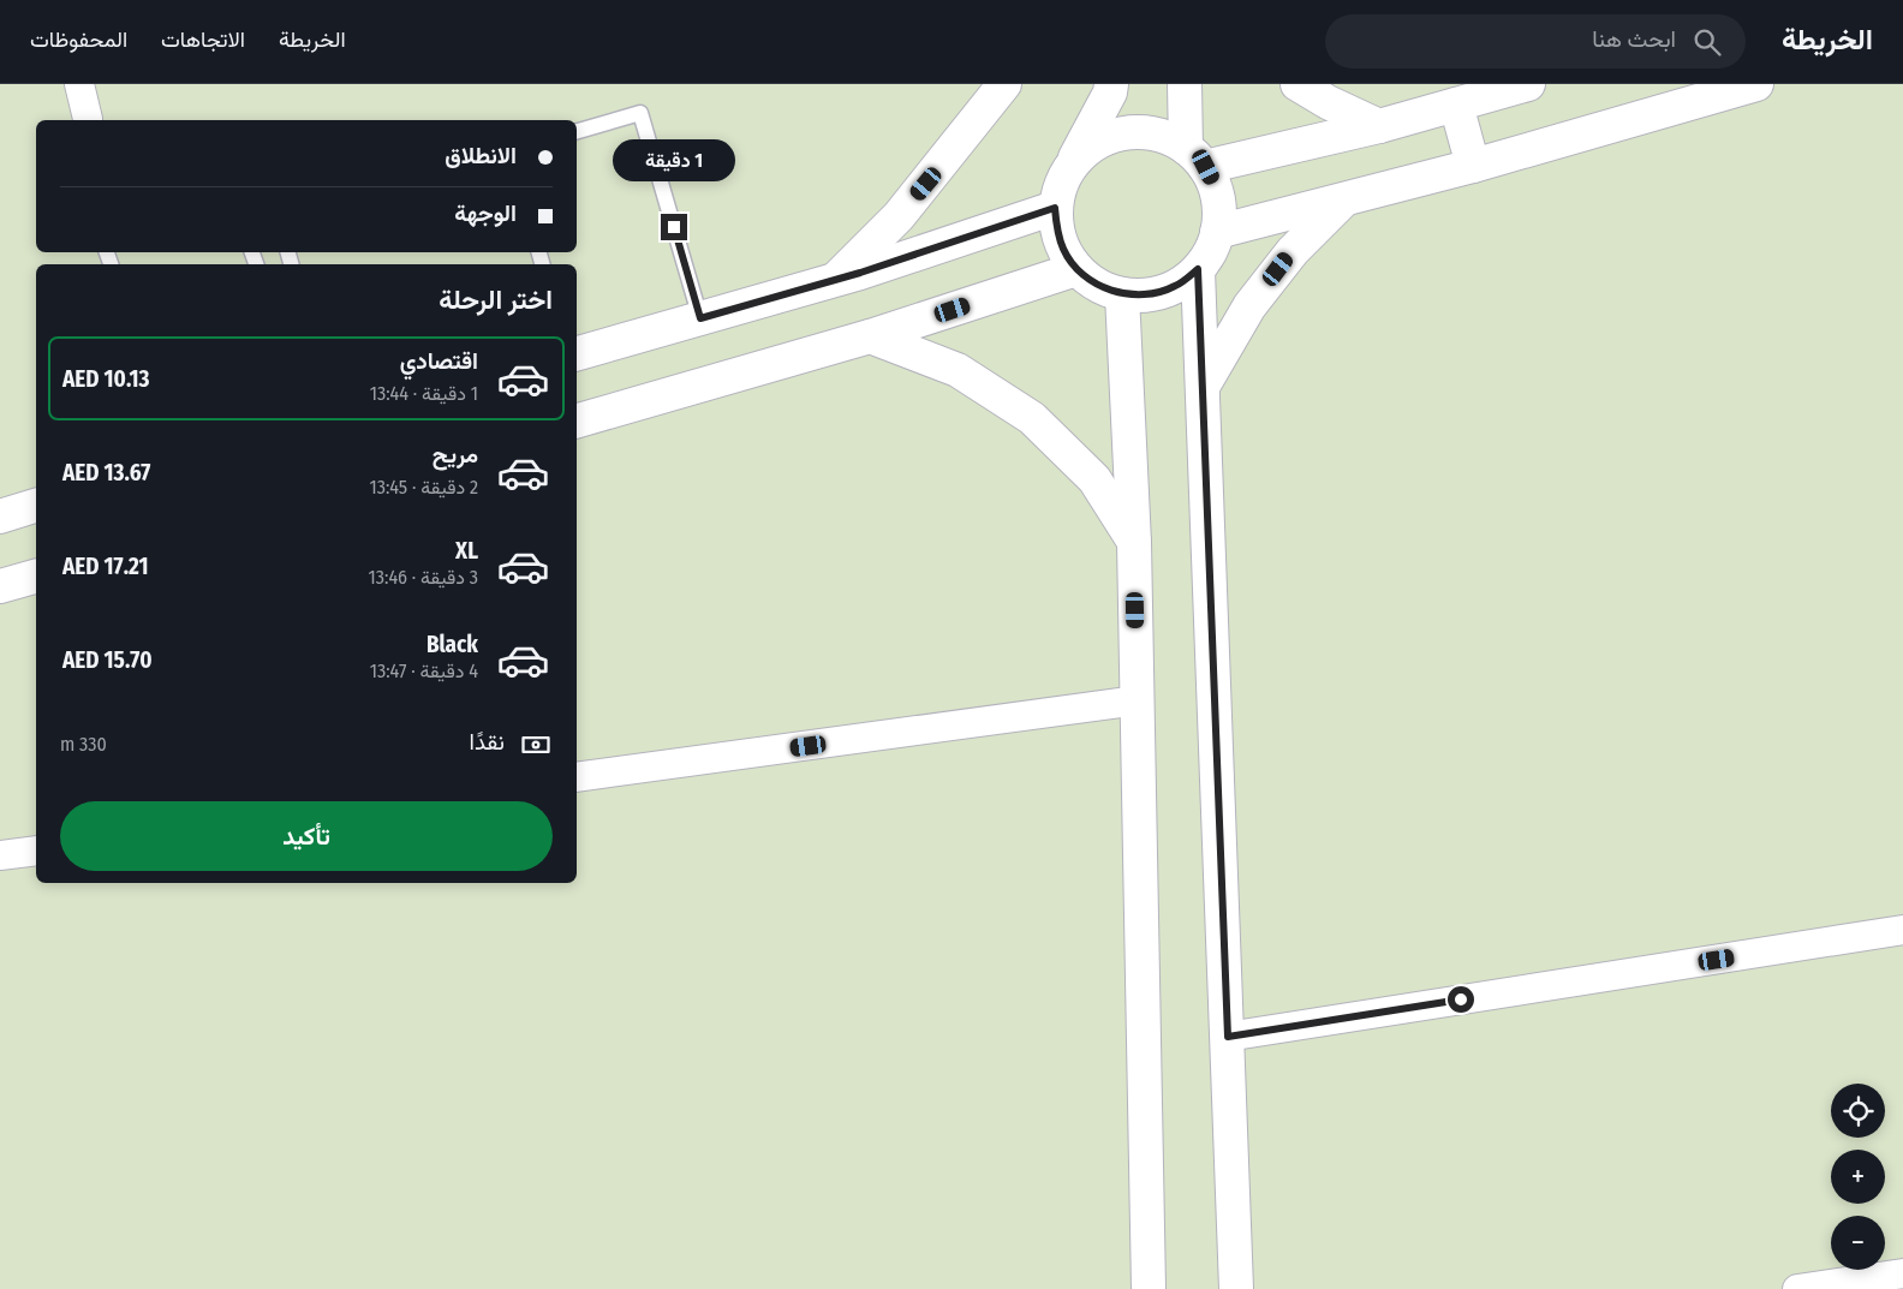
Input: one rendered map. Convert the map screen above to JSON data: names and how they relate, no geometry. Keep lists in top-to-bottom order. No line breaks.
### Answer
{"page":{"header":"الخريطة","search":"ابحث هنا","nav":["الخريطة","الاتجاهات","المحفوظات"],"banner":["الانطلاق","الوجهة"],"bubble":"1 دقيقة","heading":"اختر الرحلة","list":[{"name":"اقتصادي","note":"1 دقيقة · 13:44","value":"AED 10.13"},{"name":"مريح","note":"2 دقيقة · 13:45","value":"AED 13.67"},{"name":"XL","note":"3 دقيقة · 13:46","value":"AED 17.21"},{"name":"Black","note":"4 دقيقة · 13:47","value":"AED 15.70"}],"pay":["نقدًا","330 m"],"buttons":"تأكيد","map_buttons":["+","−"]}}
